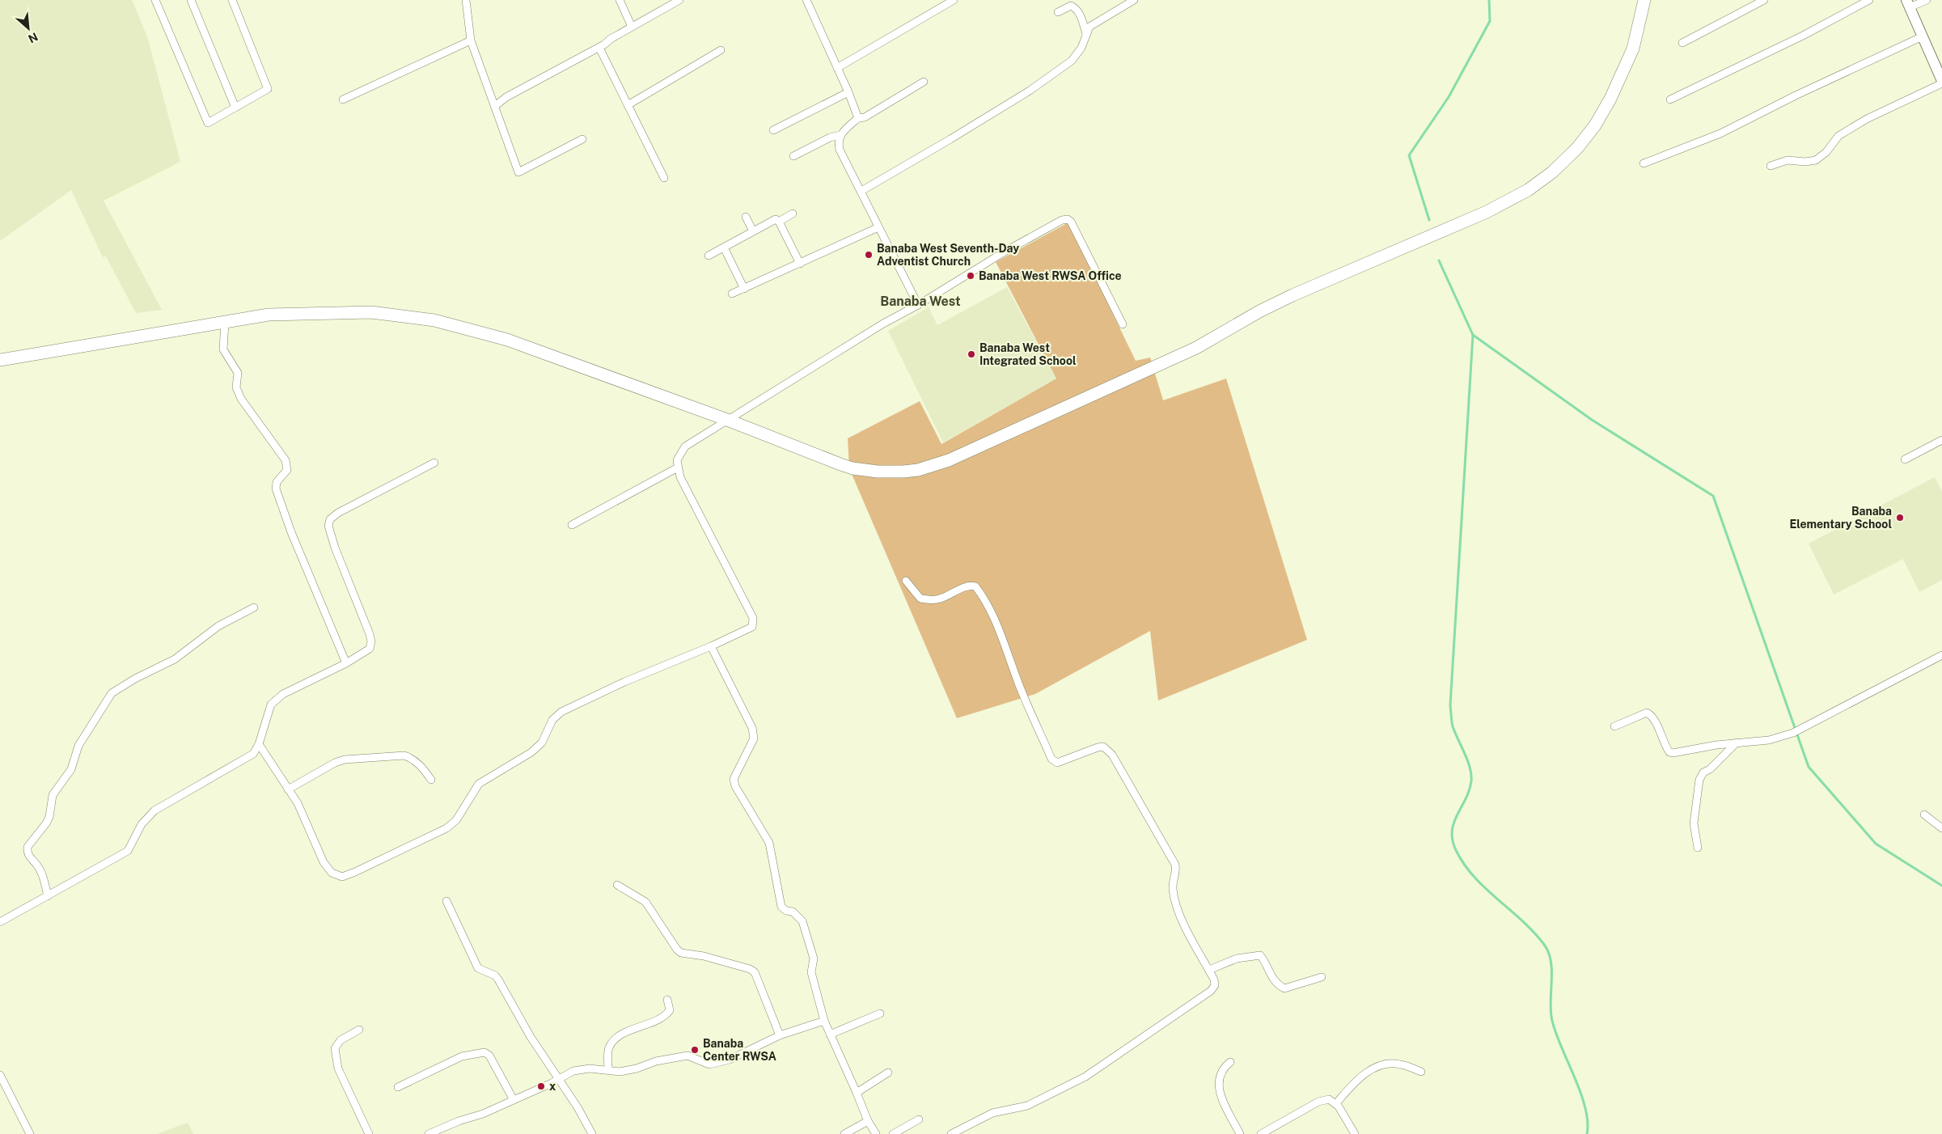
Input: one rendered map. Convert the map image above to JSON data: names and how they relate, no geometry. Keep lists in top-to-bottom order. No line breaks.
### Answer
{"districts":["Banaba West"],"places":["Banaba West Seventh-Day Adventist Church","Banaba West RWSA Office","Banaba West Integrated School","Banaba Elementary School","Banaba Center RWSA","x"],"north":"bottom right"}
